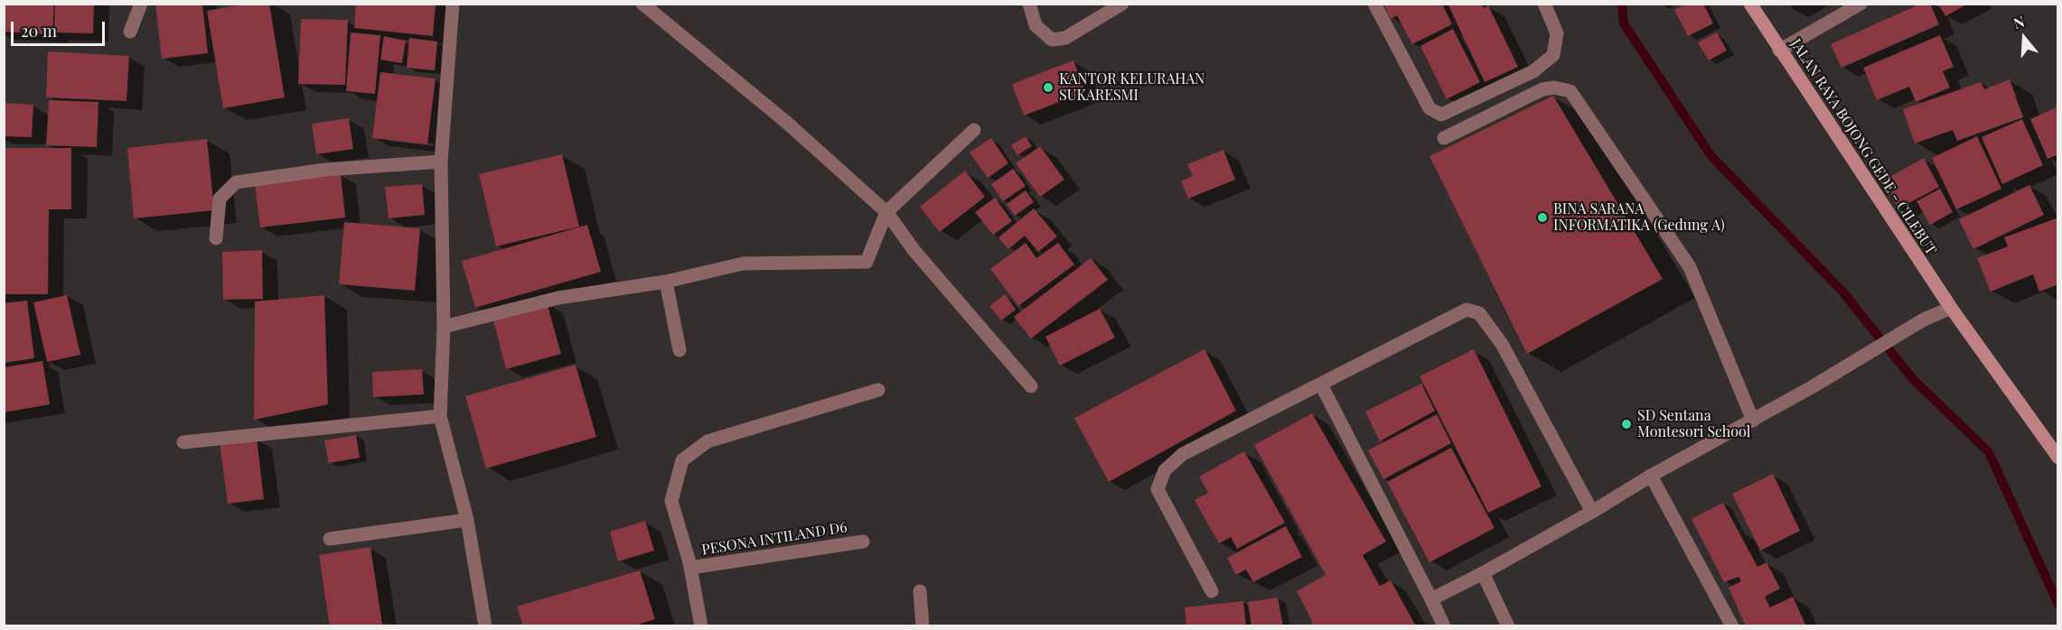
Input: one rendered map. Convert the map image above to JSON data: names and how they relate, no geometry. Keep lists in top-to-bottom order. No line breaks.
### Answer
{"streets":{"main road":["JALAN RAYA BOJONG GEDE - CILEBUT"],"street":["PESONA INTILAND D6"]},"places":["KANTOR KELURAHAN SUKARESMI","BINA SARANA INFORMATIKA (Gedung A)","SD Sentana Montesori School"],"scale_bar":"20 m","north":"top"}
